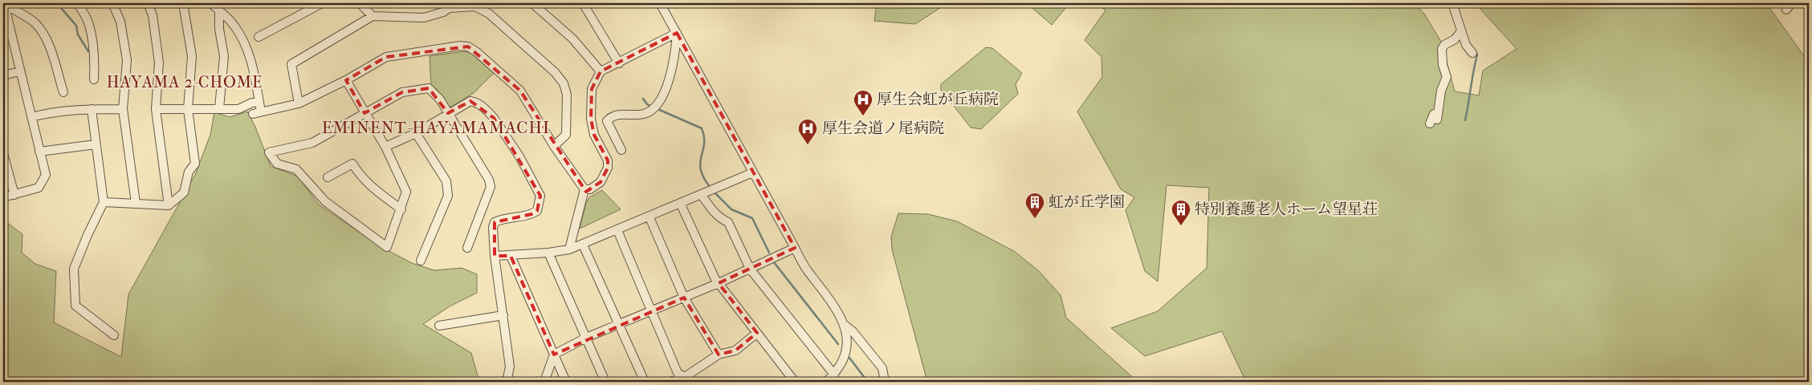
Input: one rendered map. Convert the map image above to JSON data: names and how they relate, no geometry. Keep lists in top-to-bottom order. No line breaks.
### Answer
{"districts":["HAYAMA 2-CHOME","EMINENT-HAYAMAMACHI"],"places":{"hospital":["厚生会虹が丘病院","厚生会道ノ尾病院"],"building":["虹が丘学園","特別養護老人ホーム望星荘"]}}
